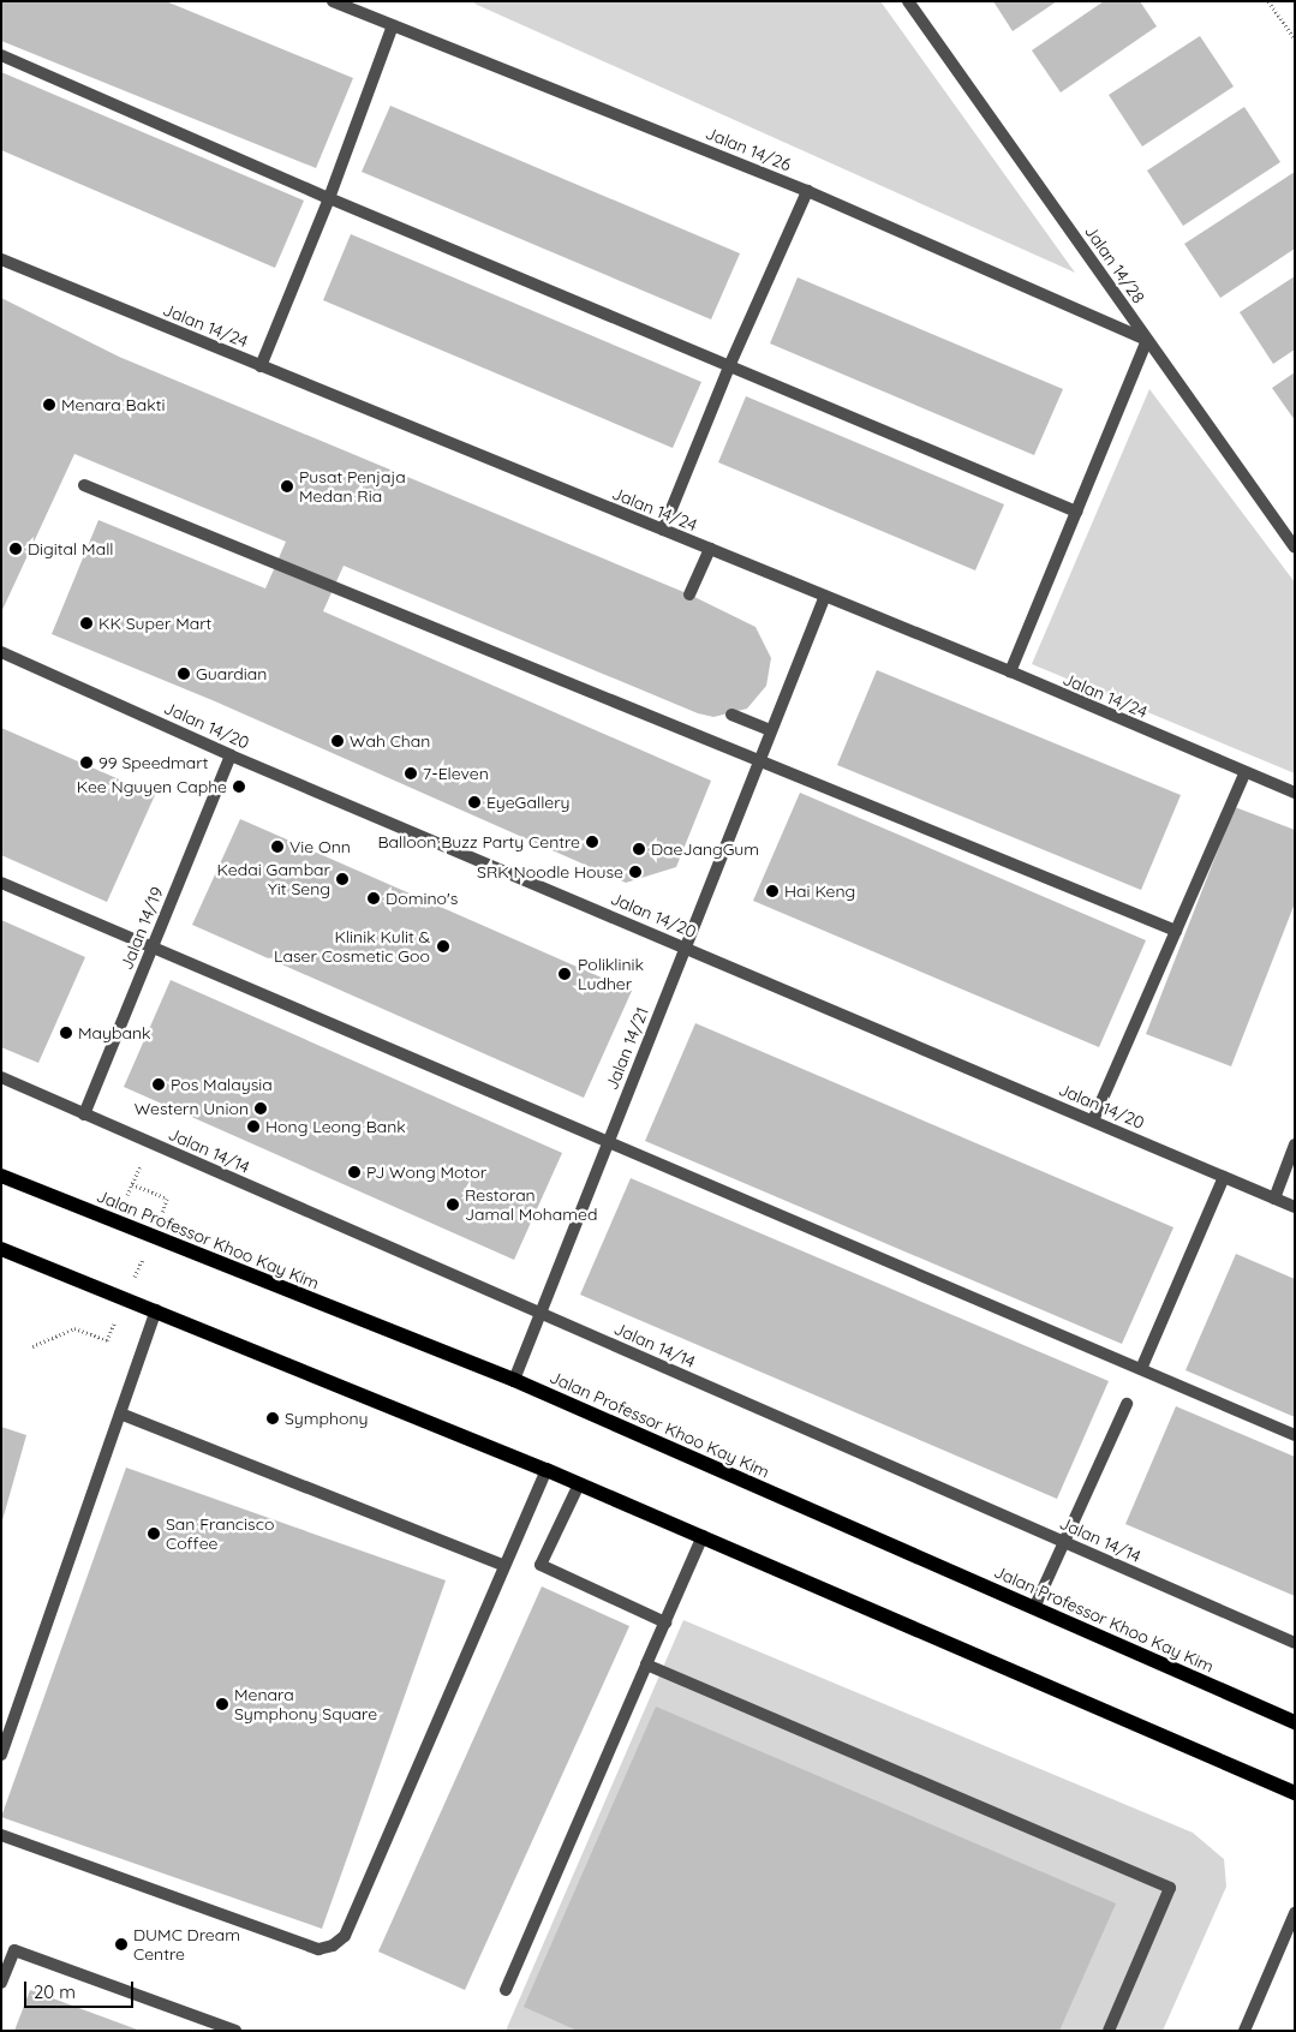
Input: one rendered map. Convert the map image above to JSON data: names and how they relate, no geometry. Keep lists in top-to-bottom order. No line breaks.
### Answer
{"streets":{"main road":["Jalan Professor Khoo Kay Kim"],"street":["Jalan 14/26","Jalan 14/28","Jalan 14/24","Jalan 14/20","Jalan 14/19","Jalan 14/21","Jalan 14/14"]},"crossings":[["Jalan 14/26","Jalan 14/28"],["Jalan 14/24","Jalan 14/21"],["Jalan 14/20","Jalan 14/19"],["Jalan 14/20","Jalan 14/21"],["Jalan 14/19","Jalan 14/14"],["Jalan 14/21","Jalan 14/14"],["Jalan 14/21","Jalan Professor Khoo Kay Kim"]],"places":["Menara Bakti","Pusat Penjaja Medan Ria","Digital Mall","KK Super Mart","Guardian","Wah Chan","99 Speedmart","7-Eleven","Kee Nguyen Caphe","EyeGallery","Balloon Buzz Party Centre","Vie Onn","DaeJangGum","SRK Noodle House","Kedai Gambar Yit Seng","Hai Keng","Domino's","Klinik Kulit & Laser Cosmetic Goo","Poliklinik Ludher","Maybank","Pos Malaysia","Western Union","Hong Leong Bank","PJ Wong Motor","Restoran Jamal Mohamed","Symphony","San Francisco Coffee","Menara Symphony Square","DUMC Dream Centre"],"scale_bar":"20 m"}
